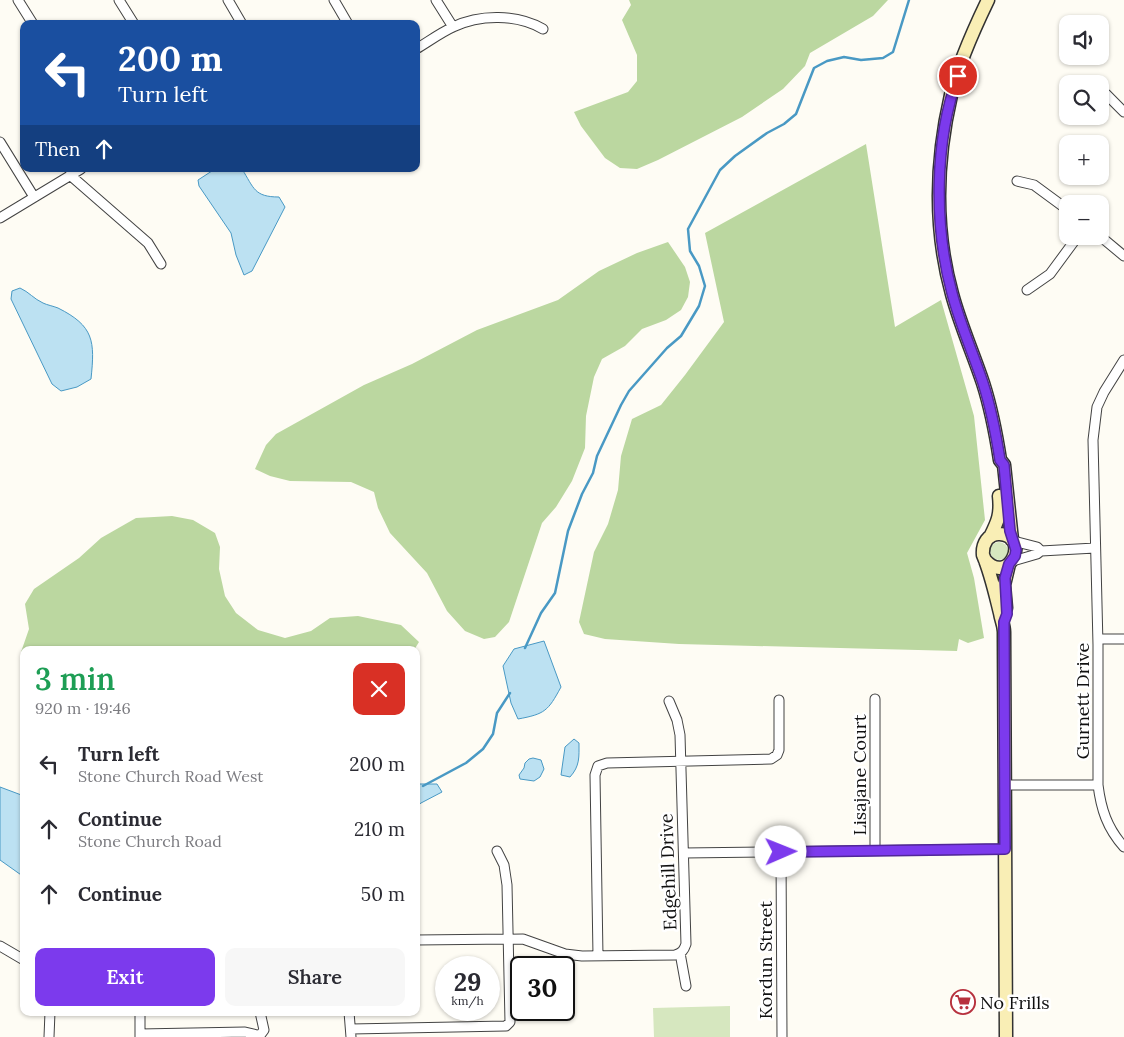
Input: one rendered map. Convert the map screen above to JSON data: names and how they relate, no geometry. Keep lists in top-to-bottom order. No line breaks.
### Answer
{"streets":{"street":["Gurnett Drive","Lisajane Court","Edgehill Drive","Kordun Street"]},"places":{"supermarket":["No Frills"]},"page":{"map_buttons":["+","−"],"turn":["200 m","Turn left"],"then":"Then","heading":["3 min","920 m · 19:46"],"list":[{"name":"Turn left","note":"Stone Church Road West","value":"200 m"},{"name":"Continue","note":"Stone Church Road","value":"210 m"},{"name":"Continue","value":"50 m"}],"buttons":["Exit","Share"],"speed":"29 km/h","limit":"30"}}
